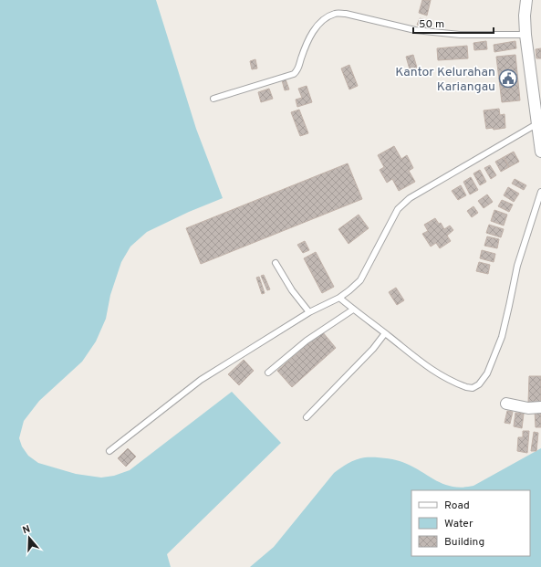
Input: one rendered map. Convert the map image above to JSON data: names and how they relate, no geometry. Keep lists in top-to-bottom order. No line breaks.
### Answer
{"places":{"public building":["Kantor Kelurahan Kariangau"]},"legend":["Road","Water","Building"],"scale_bar":"50 m","north":"top"}
